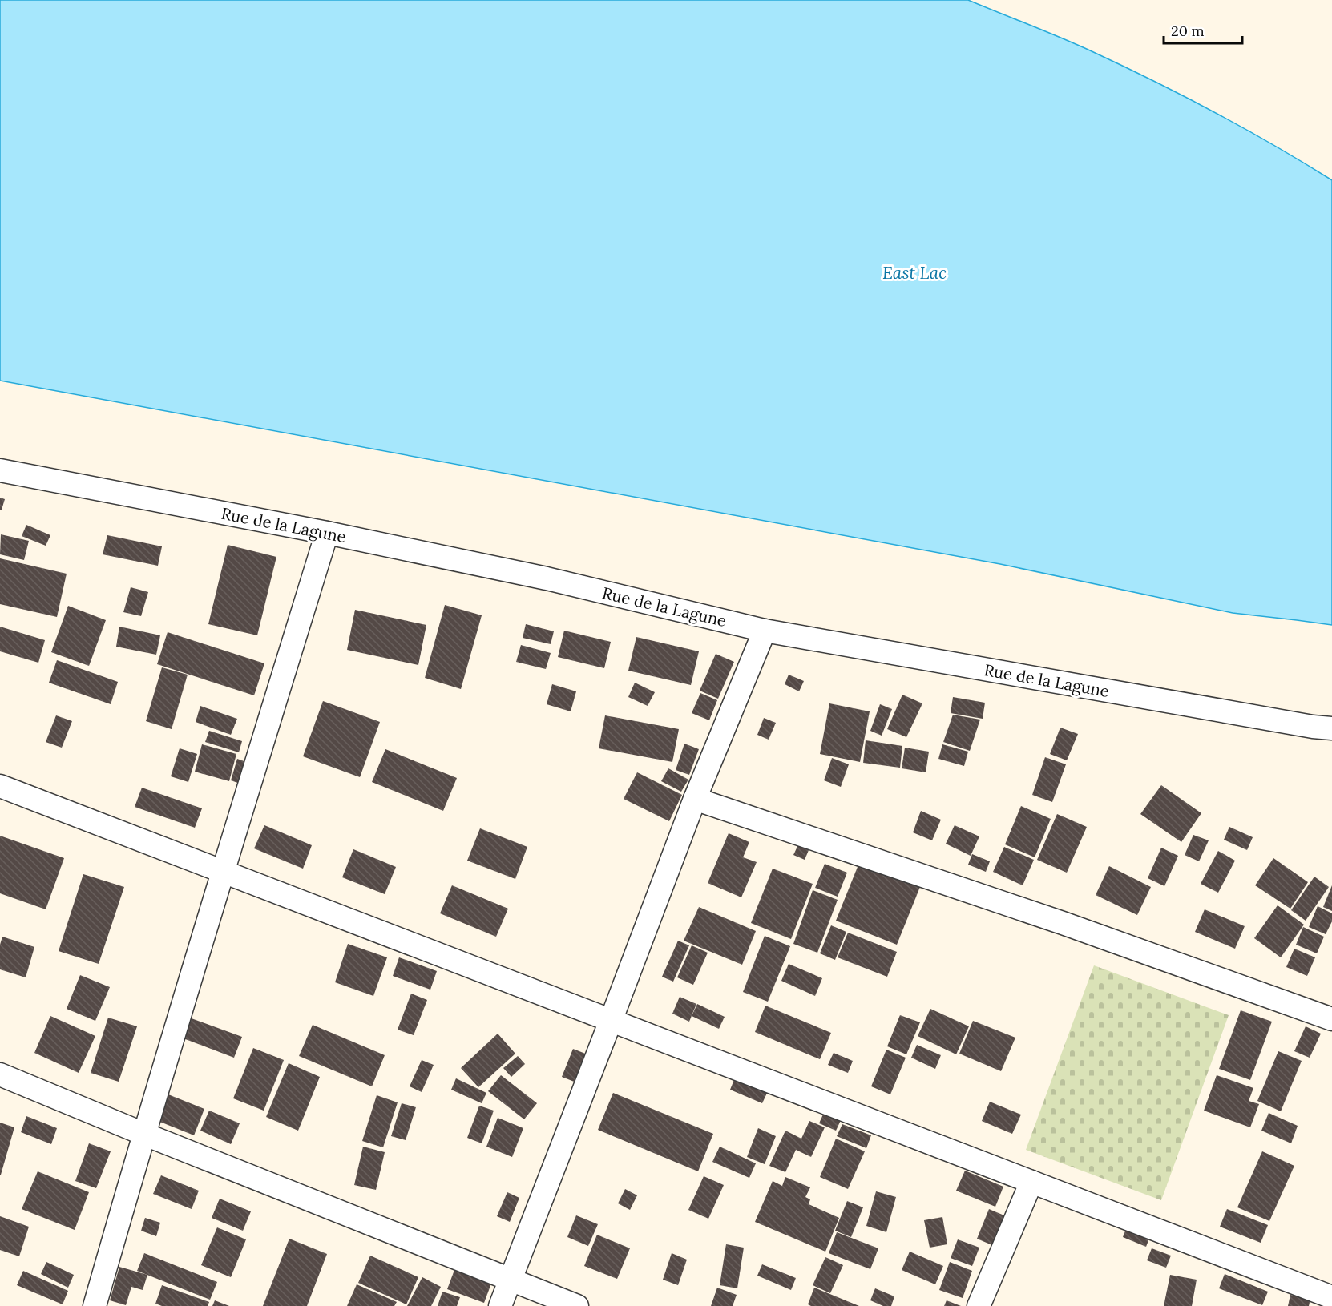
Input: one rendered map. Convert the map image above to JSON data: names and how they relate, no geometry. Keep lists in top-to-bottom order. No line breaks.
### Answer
{"streets":{"street":["Rue de la Lagune"]},"water":["East Lac"],"scale_bar":"20 m"}
